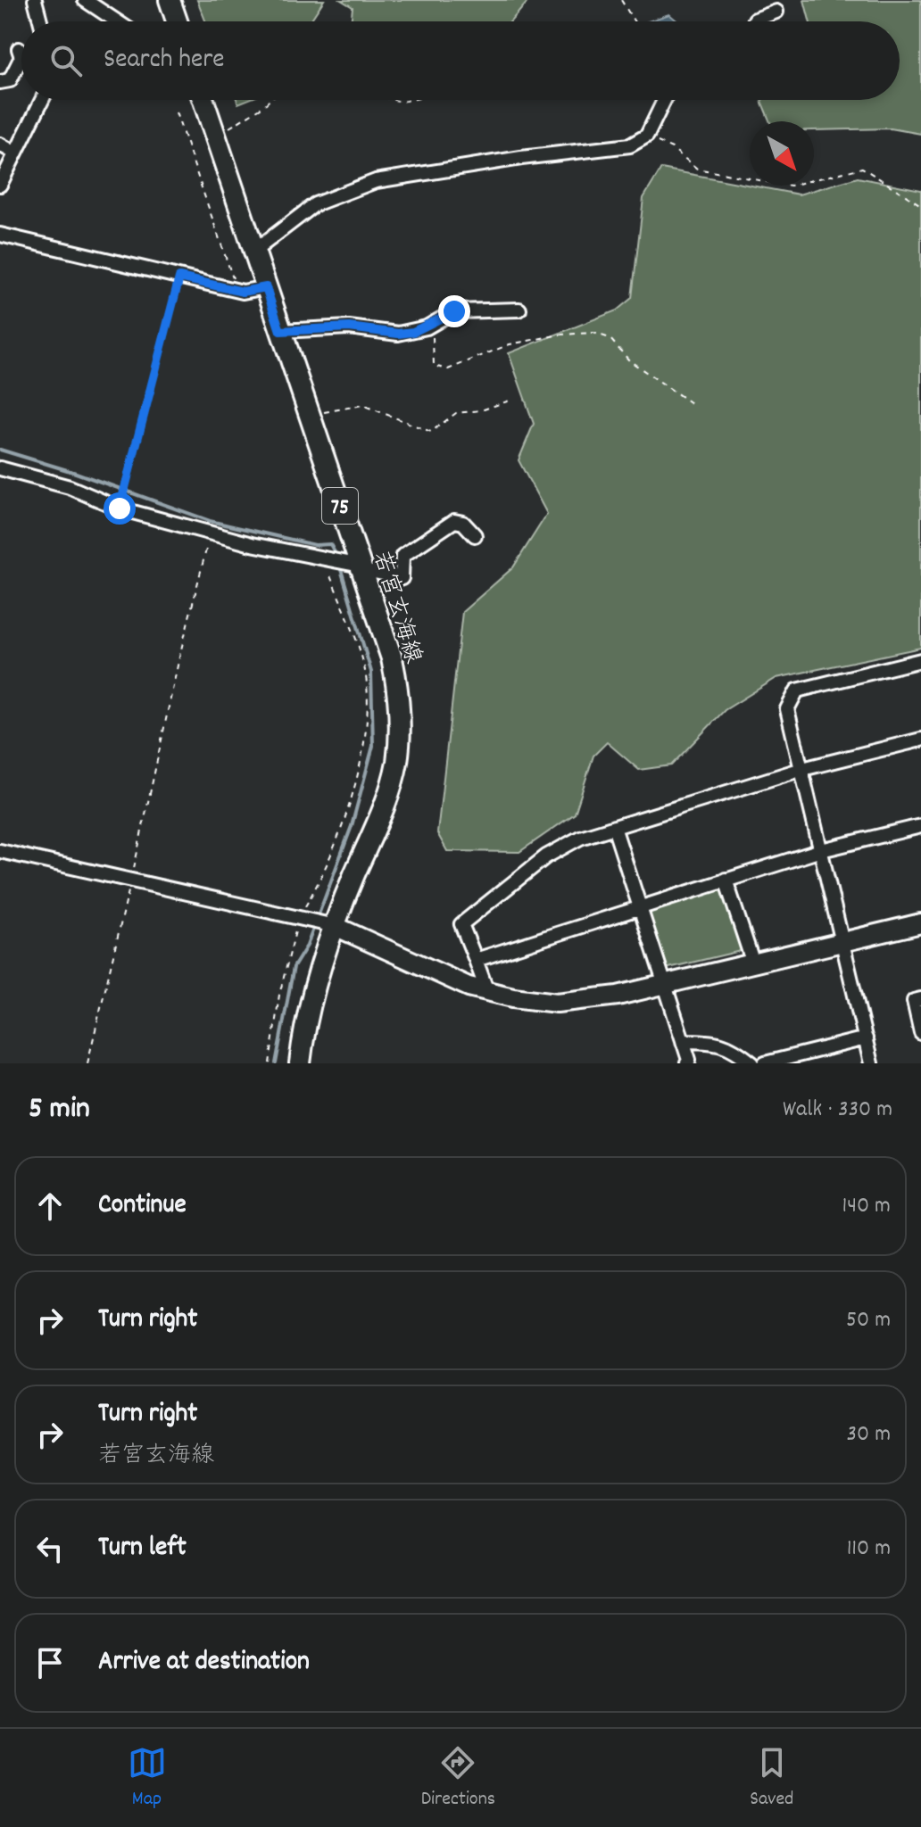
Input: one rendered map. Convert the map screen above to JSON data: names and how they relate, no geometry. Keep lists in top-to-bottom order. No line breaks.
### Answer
{"streets":{"main road":["75","若宮玄海線"]},"north":"bottom right","page":{"search":"Search here","heading":["5 min","Walk · 330 m"],"list":[["Continue","140 m"],["Turn right","50 m"],["Turn right","若宮玄海線","30 m"],["Turn left","110 m"],"Arrive at destination"],"nav":["Map","Directions","Saved"]}}
